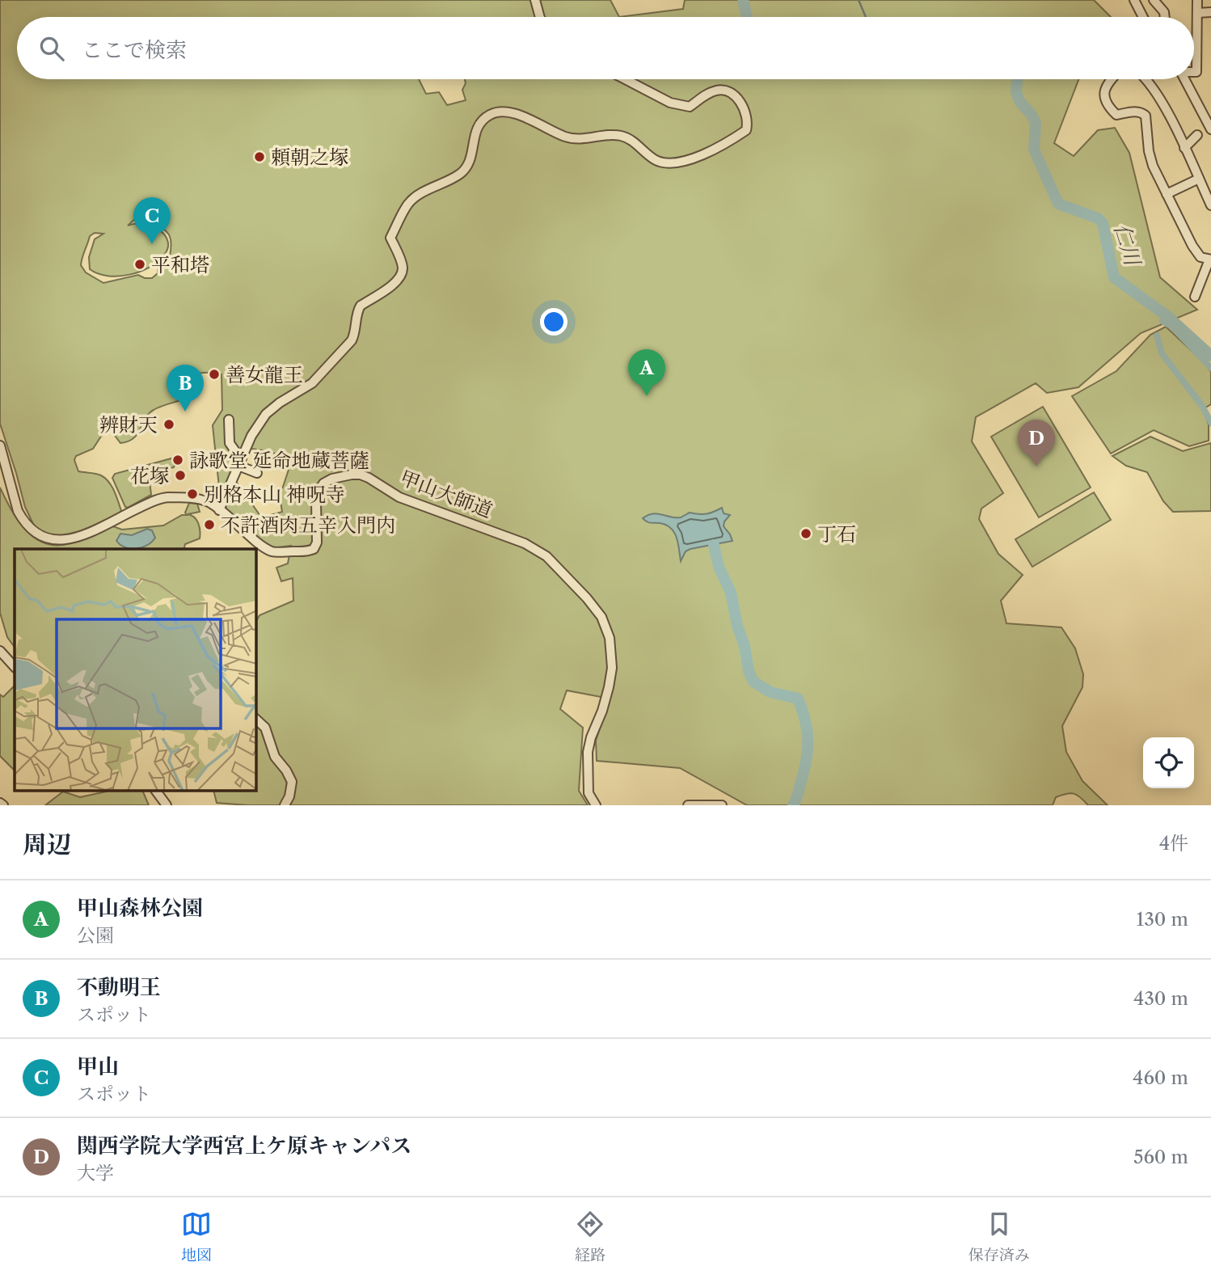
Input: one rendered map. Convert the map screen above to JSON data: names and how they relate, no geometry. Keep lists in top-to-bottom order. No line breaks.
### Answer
{"streets":{"street":["甲山大師道"]},"water":["仁川"],"places":["頼朝之塚","平和塔","善女龍王","辨財天","詠歌堂 延命地蔵菩薩","花塚","別格本山 神呪寺","不許酒肉五辛入門内","丁石"],"page":{"search":"ここで検索","pins":["C","A","B","D"],"heading":["周辺","4件"],"list":[{"mark":"A","name":"甲山森林公園","note":"公園","value":"130 m"},{"mark":"B","name":"不動明王","note":"スポット","value":"430 m"},{"mark":"C","name":"甲山","note":"スポット","value":"460 m"},{"mark":"D","name":"関西学院大学西宮上ケ原キャンパス","note":"大学","value":"560 m"}],"nav":["地図","経路","保存済み"]}}
